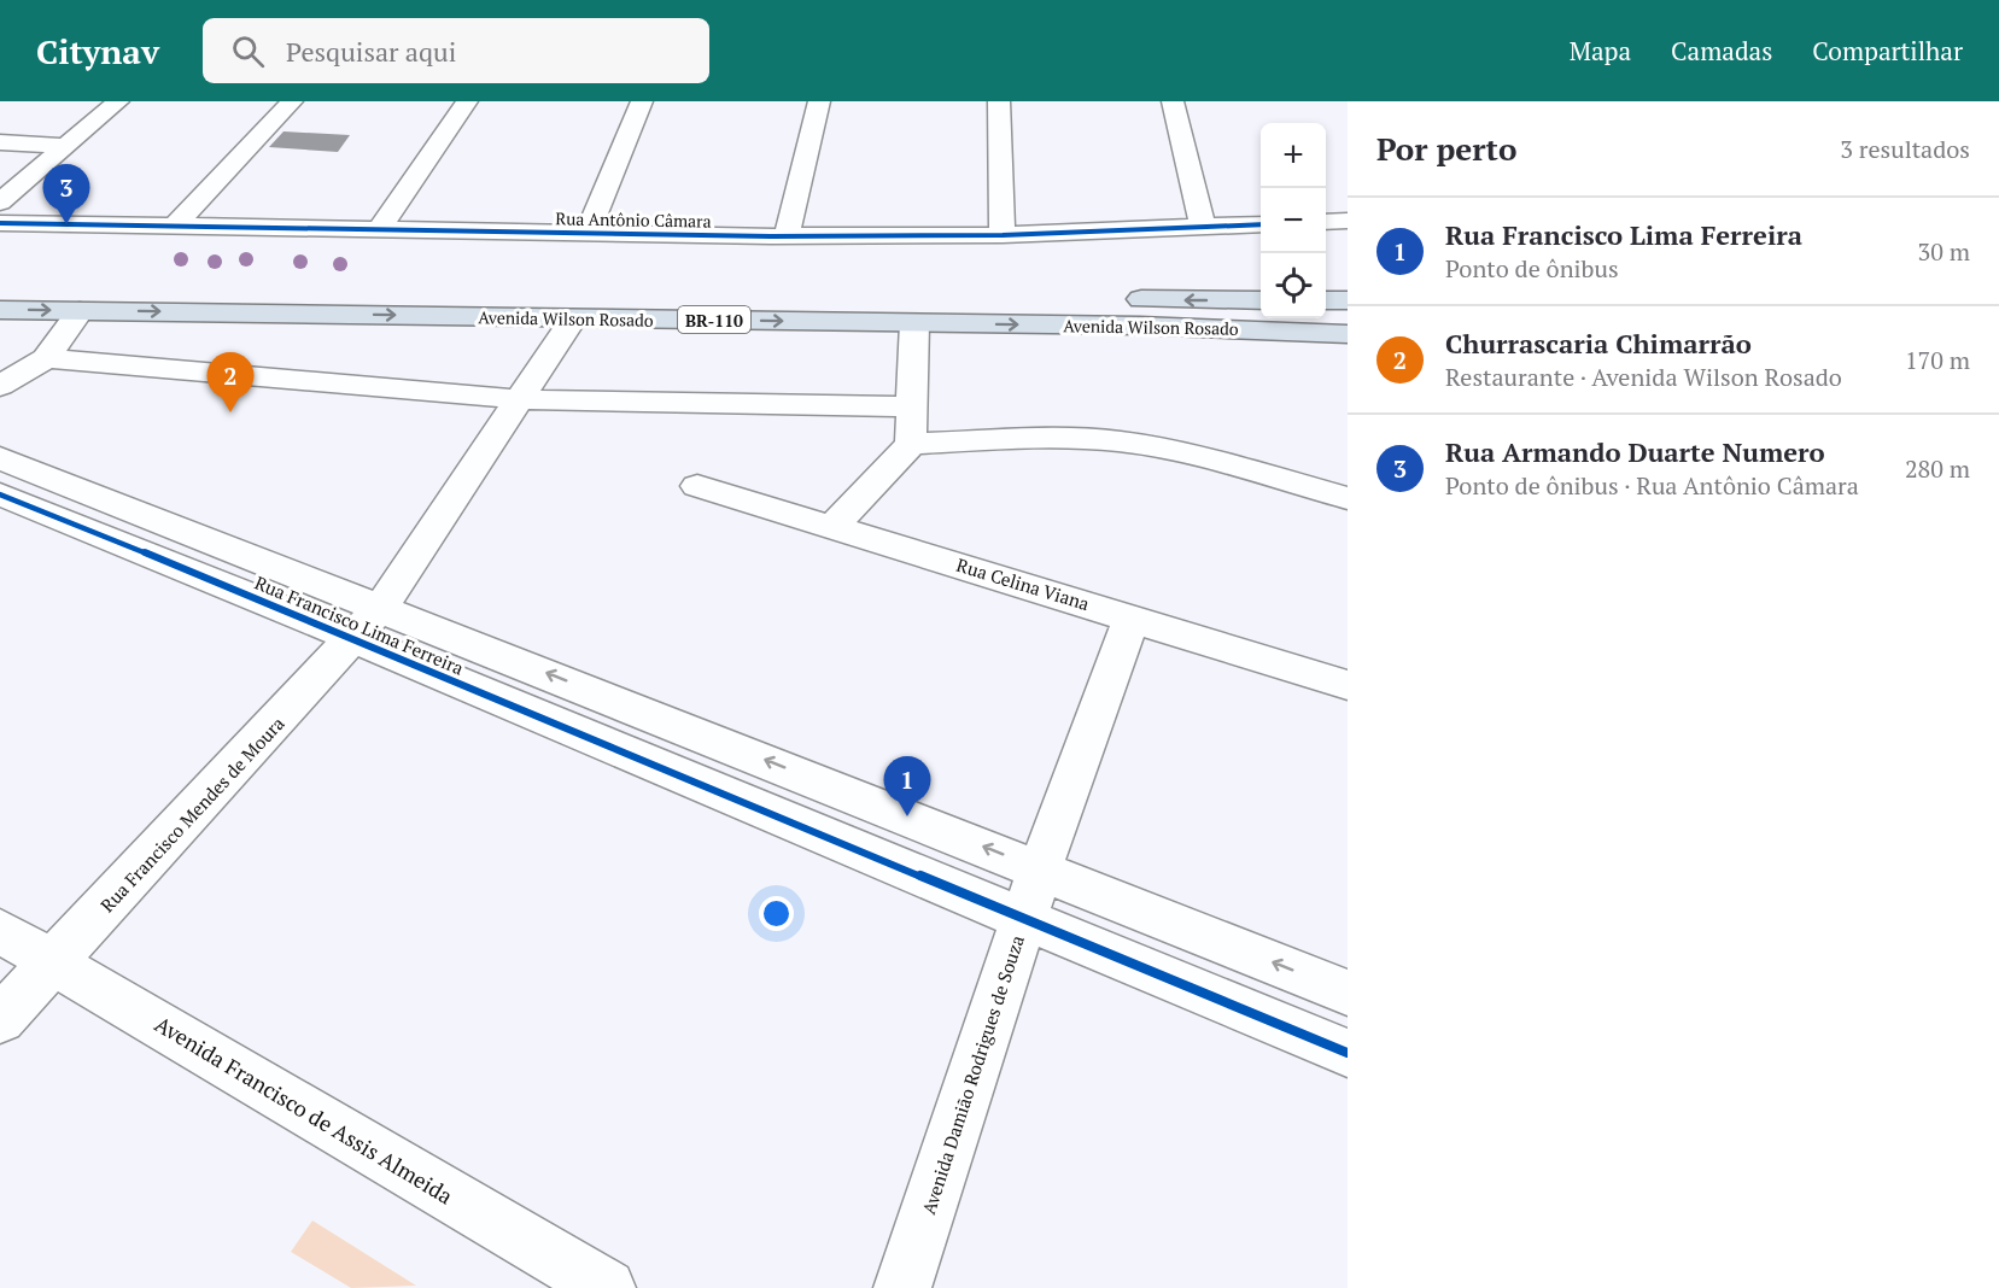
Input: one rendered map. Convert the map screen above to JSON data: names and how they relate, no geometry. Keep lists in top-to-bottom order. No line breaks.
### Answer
{"streets":{"highway":["Avenida Wilson Rosado","BR-110"],"street":["Rua Antônio Câmara","Rua Celina Viana","Rua Francisco Lima Ferreira","Rua Francisco Mendes de Moura","Avenida Damião Rodrigues de Souza","Avenida Francisco de Assis Almeida"]},"crossings":[["Avenida Wilson Rosado","Rua Francisco Mendes de Moura"],["Rua Celina Viana","Avenida Damião Rodrigues de Souza"],["Rua Francisco Lima Ferreira","Rua Francisco Mendes de Moura"],["Rua Francisco Lima Ferreira","Avenida Damião Rodrigues de Souza"],["Rua Francisco Mendes de Moura","Avenida Francisco de Assis Almeida"]],"page":{"header":"Citynav","search":"Pesquisar aqui","nav":["Mapa","Camadas","Compartilhar"],"heading":["Por perto","3 resultados"],"map_buttons":["+","−"],"pins":["3","2","1"],"list":[{"mark":"1","name":"Rua Francisco Lima Ferreira","note":"Ponto de ônibus","value":"30 m"},{"mark":"2","name":"Churrascaria Chimarrão","note":"Restaurante · Avenida Wilson Rosado","value":"170 m"},{"mark":"3","name":"Rua Armando Duarte Numero","note":"Ponto de ônibus · Rua Antônio Câmara","value":"280 m"}]}}
